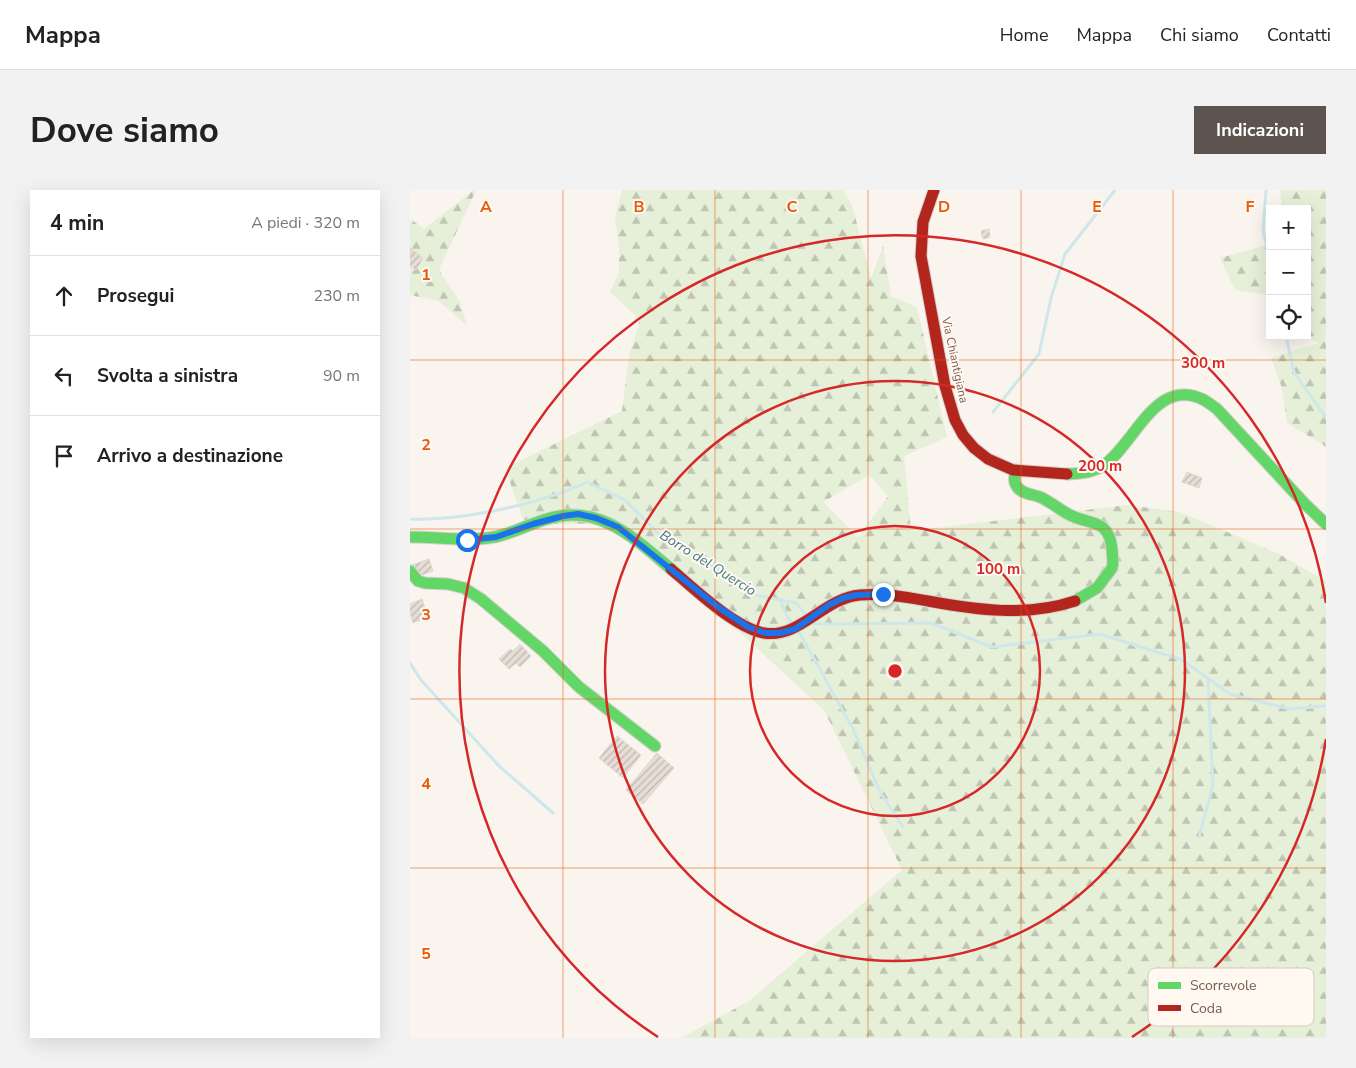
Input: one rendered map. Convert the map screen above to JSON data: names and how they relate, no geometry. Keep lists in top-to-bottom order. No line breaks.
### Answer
{"streets":{"street":["Via Chiantigiana"]},"water":["Borro del Quercio"],"legend":["Scorrevole","Coda"],"page":{"header":"Mappa","nav":["Home","Mappa","Chi siamo","Contatti"],"buttons":"Indicazioni","title":"Dove siamo","heading":["4 min","A piedi · 320 m"],"map_buttons":["+","−"],"list":[["Prosegui","230 m"],["Svolta a sinistra","90 m"],"Arrivo a destinazione"]},"grid":{"columns":["A","B","C","D","E","F"],"rows":["1","2","3","4","5"]},"rings":["300 m","200 m","100 m"]}
